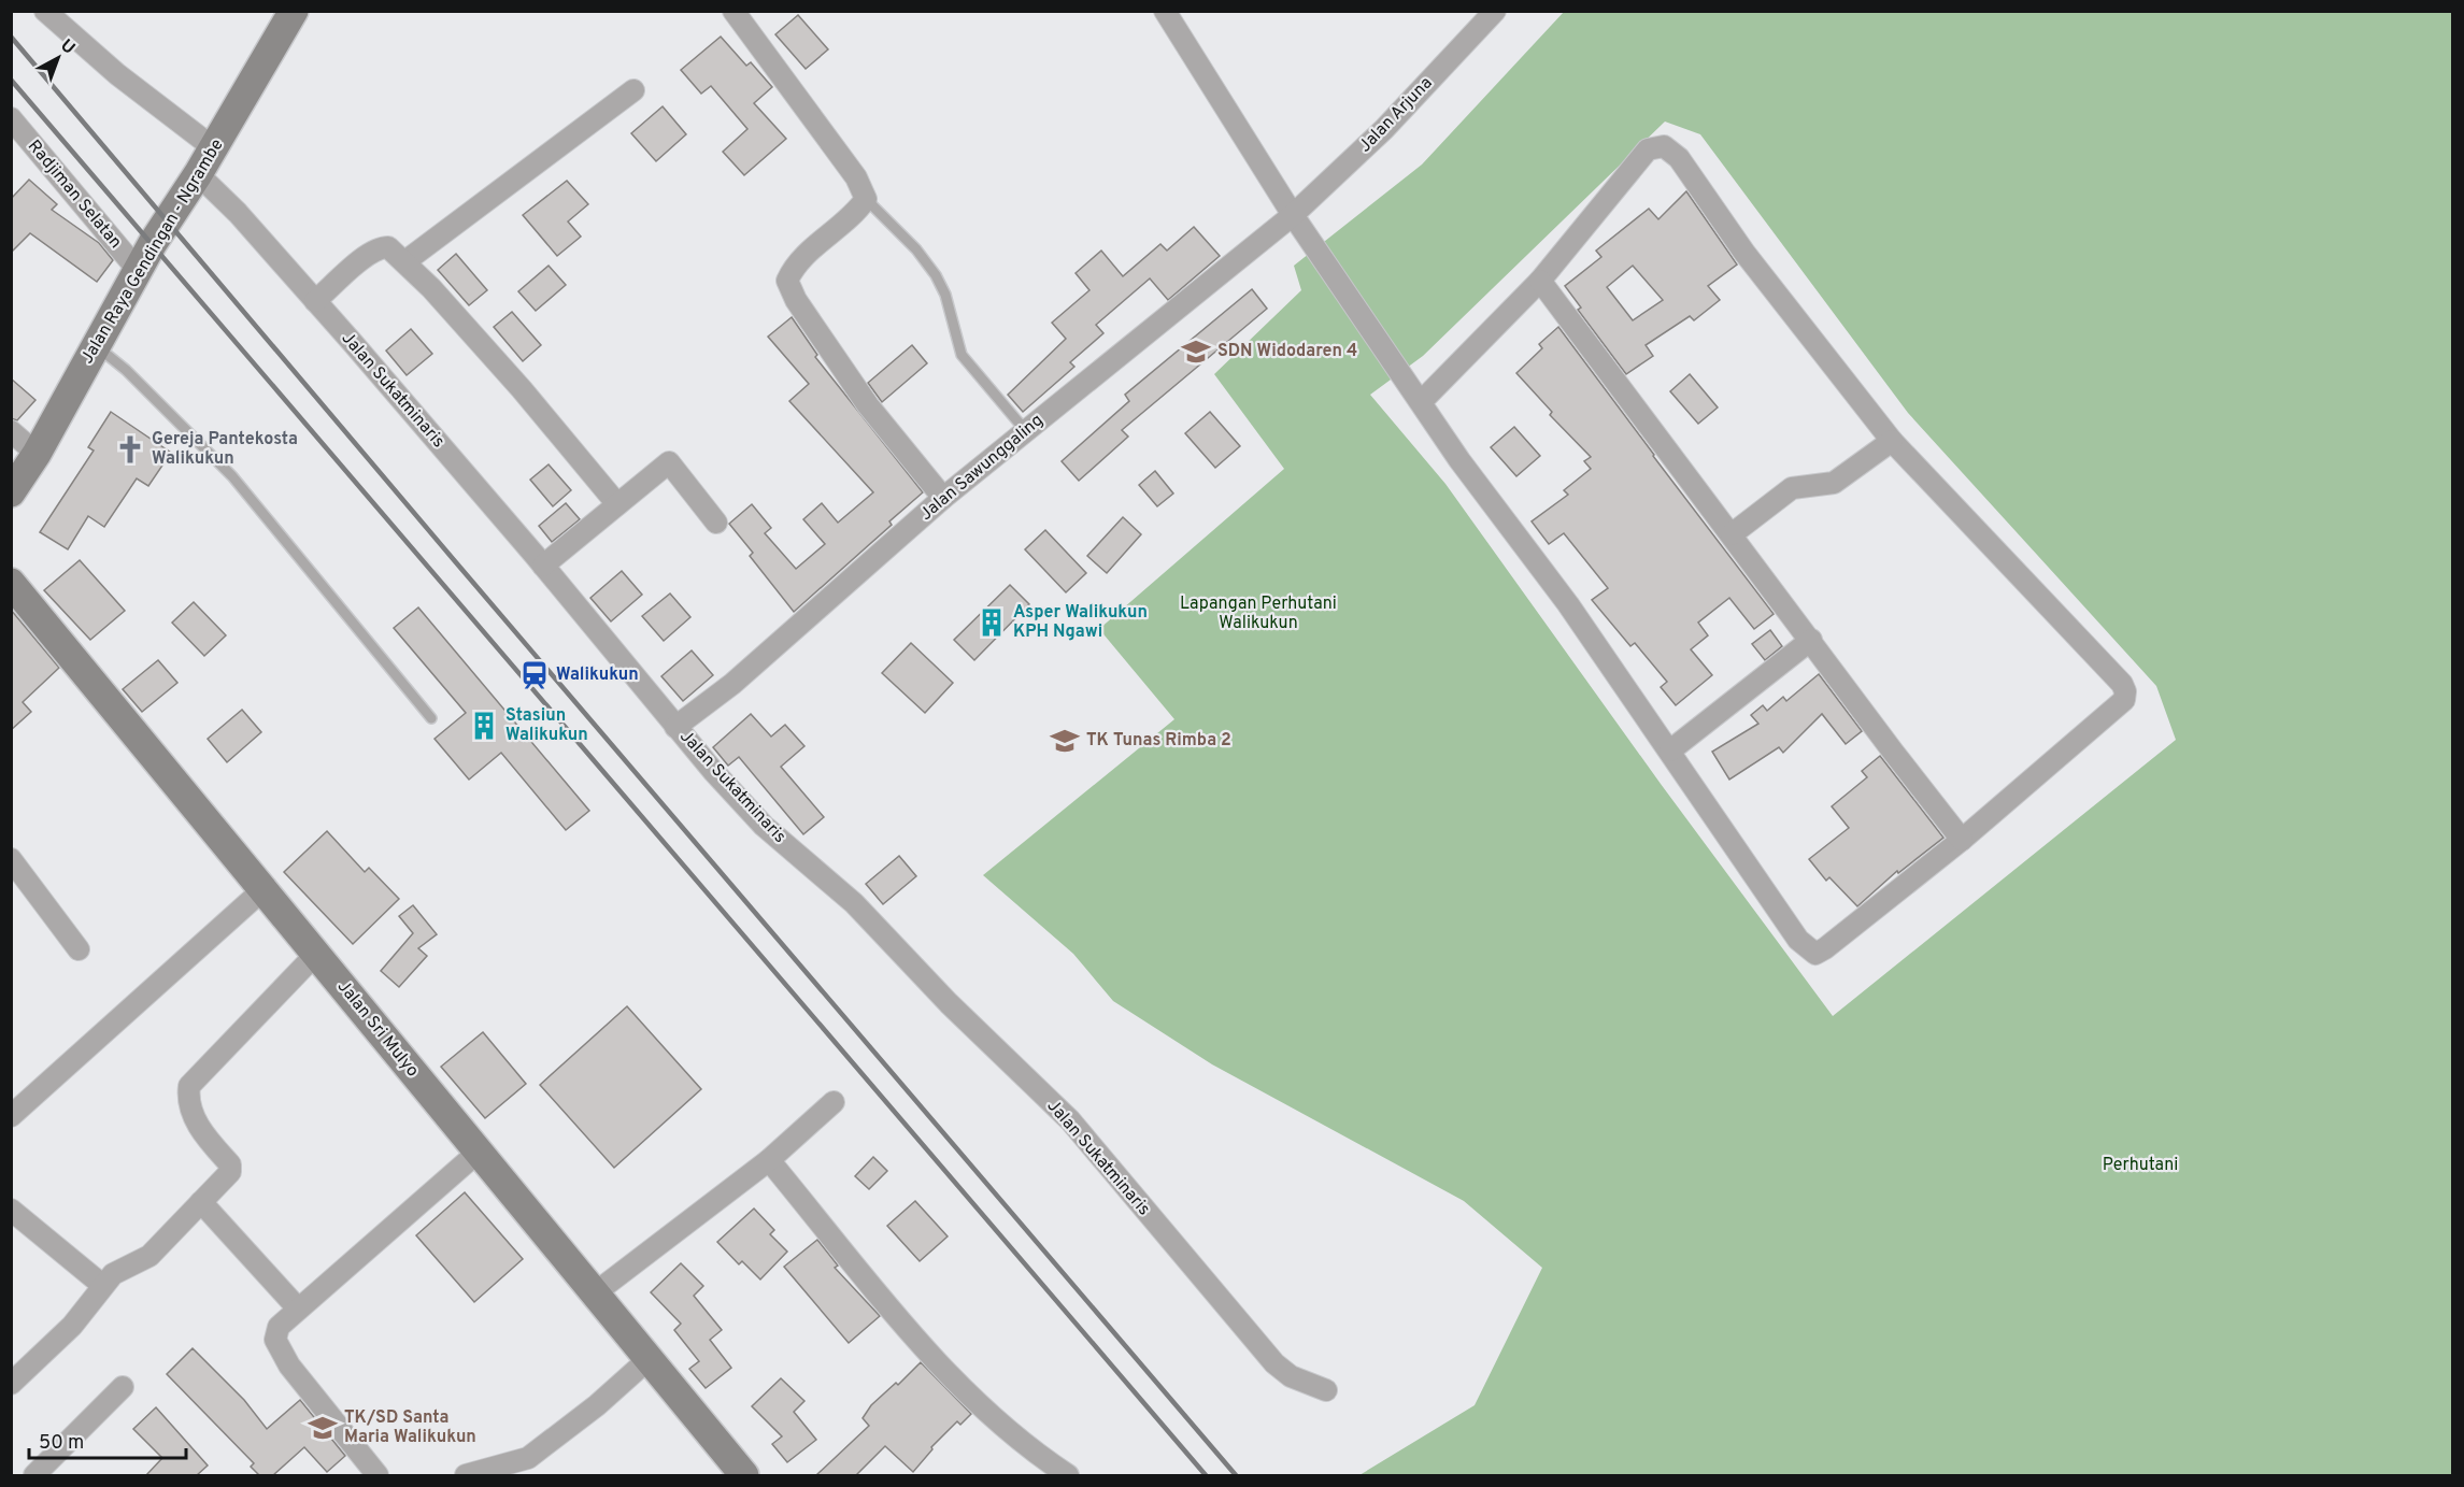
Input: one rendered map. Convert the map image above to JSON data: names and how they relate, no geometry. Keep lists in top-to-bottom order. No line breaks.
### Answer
{"streets":{"main road":["Jalan Raya Gendingan - Ngrambe","Jalan Sri Mulyo"],"street":["Jalan Arjuna","Radjiman Selatan","Jalan Sukatminaris","Jalan Sawunggaling"]},"crossings":[["Jalan Arjuna","Jalan Sawunggaling"],["Radjiman Selatan","Jalan Raya Gendingan - Ngrambe"],["Jalan Raya Gendingan - Ngrambe","Jalan Sukatminaris"],["Jalan Sukatminaris","Jalan Sawunggaling"]],"parks":["Lapangan Perhutani Walikukun","Perhutani"],"places":{"school or university":["SDN Widodaren 4","TK Tunas Rimba 2","TK/SD Santa Maria Walikukun"],"church":["Gereja Pantekosta Walikukun"],"building":["Asper Walikukun KPH Ngawi","Stasiun Walikukun"],"station":["Walikukun"]},"scale_bar":"50 m","north":"top right"}
